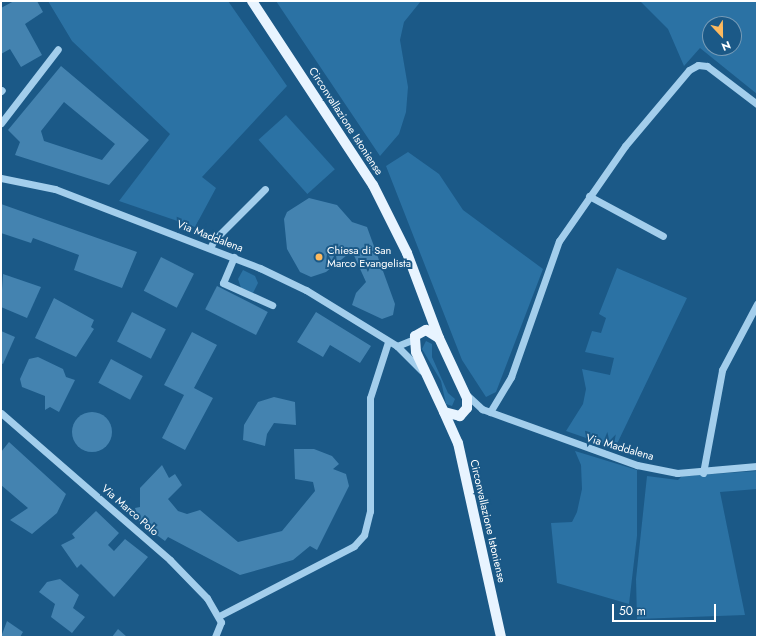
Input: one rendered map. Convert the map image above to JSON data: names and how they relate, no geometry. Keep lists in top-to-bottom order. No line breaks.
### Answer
{"streets":{"main road":["Circonvallazione Istoniense"],"street":["Via Maddalena","Via Marco Polo"]},"crossings":[["Circonvallazione Istoniense","Via Maddalena"]],"places":["Chiesa di San Marco Evangelista"],"scale_bar":"50 m","north":"bottom"}
